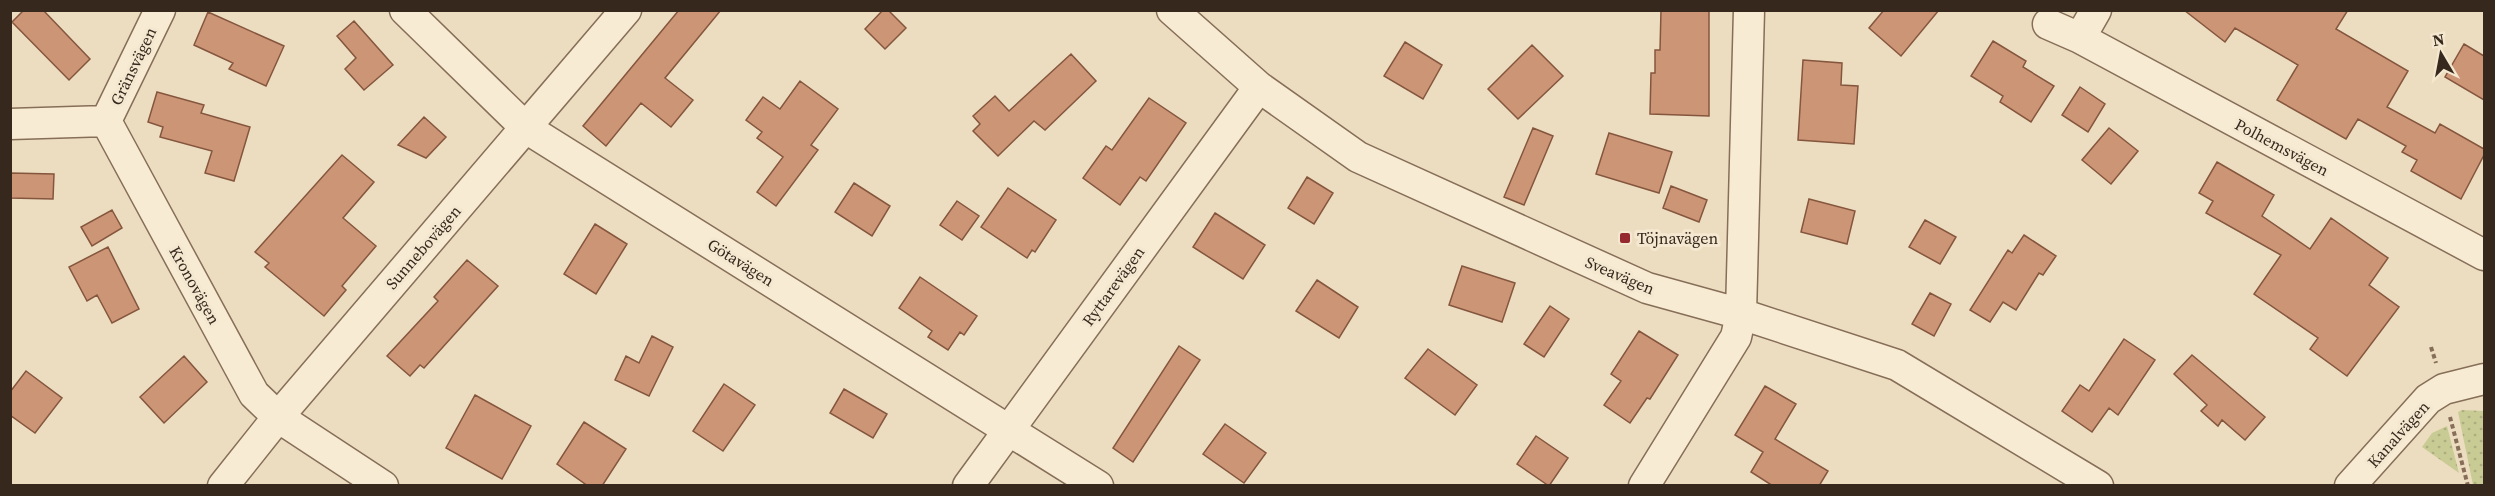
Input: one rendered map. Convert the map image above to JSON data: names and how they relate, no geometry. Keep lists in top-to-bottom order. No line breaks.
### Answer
{"streets":{"street":["Gränsvägen","Polhemsvägen","Sunnebovägen","Götavägen","Sveavägen","Kronovägen","Ryttarevägen","Kanalvägen"]},"crossings":[["Gränsvägen","Kronovägen"],["Sunnebovägen","Götavägen"],["Sunnebovägen","Kronovägen"],["Götavägen","Ryttarevägen"],["Sveavägen","Ryttarevägen"]],"places":{"transit":["Töjnavägen"]},"north":"top"}
